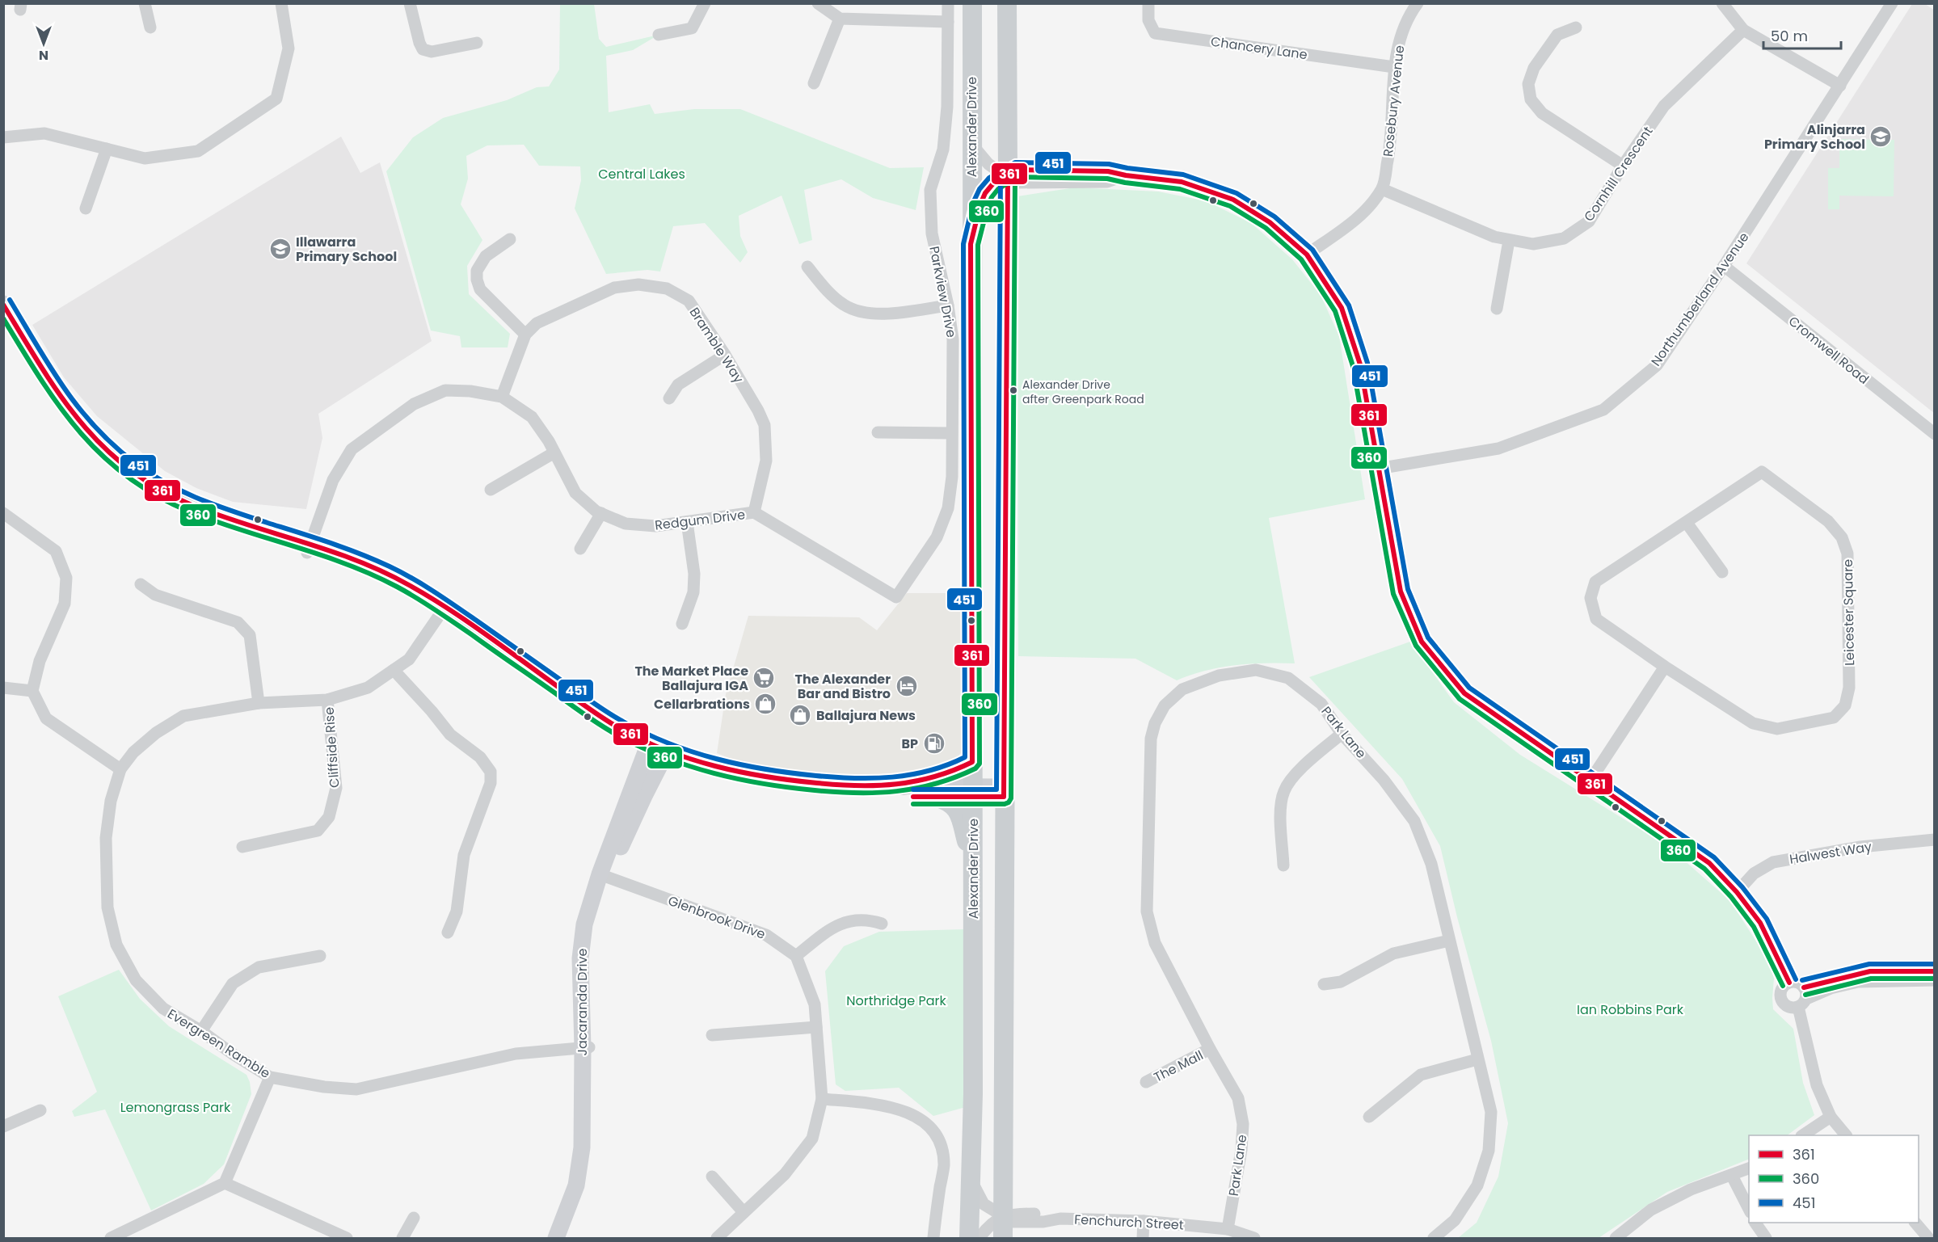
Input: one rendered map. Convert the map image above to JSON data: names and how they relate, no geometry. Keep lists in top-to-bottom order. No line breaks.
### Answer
{"streets":{"main road":["Alexander Drive","Jacaranda Drive"],"street":["Chancery Lane","Rosebury Avenue","Cornhill Crescent","Parkview Drive","Northumberland Avenue","Bramble Way","Cromwell Road","Redgum Drive","Leicester Square","Park Lane","Cliffside Rise","Halwest Way","Glenbrook Drive","Evergreen Ramble","The Mall","Fenchurch Street"]},"crossings":[["Chancery Lane","Rosebury Avenue"],["Rosebury Avenue","Cornhill Crescent"],["Alexander Drive","Fenchurch Street"],["Parkview Drive","Redgum Drive"],["Northumberland Avenue","Cromwell Road"],["Bramble Way","Redgum Drive"],["Park Lane","The Mall"],["Park Lane","Fenchurch Street"],["Cliffside Rise","Evergreen Ramble"],["Glenbrook Drive","Jacaranda Drive"],["Jacaranda Drive","Evergreen Ramble"]],"parks":["Central Lakes","Northridge Park","Ian Robbins Park","Lemongrass Park"],"places":{"school or university":["Alinjarra Primary School","Illawarra Primary School"],"other":["Alexander Drive after Greenpark Road"],"supermarket":["The Market Place Ballajura IGA"],"hotel":["The Alexander Bar and Bistro"],"shop":["Cellarbrations","Ballajura News"],"fuel station":["BP"]},"lines":["transit line 451","transit line 361","transit line 360"],"legend":["361","360","451"],"scale_bar":"50 m","north":"bottom"}
